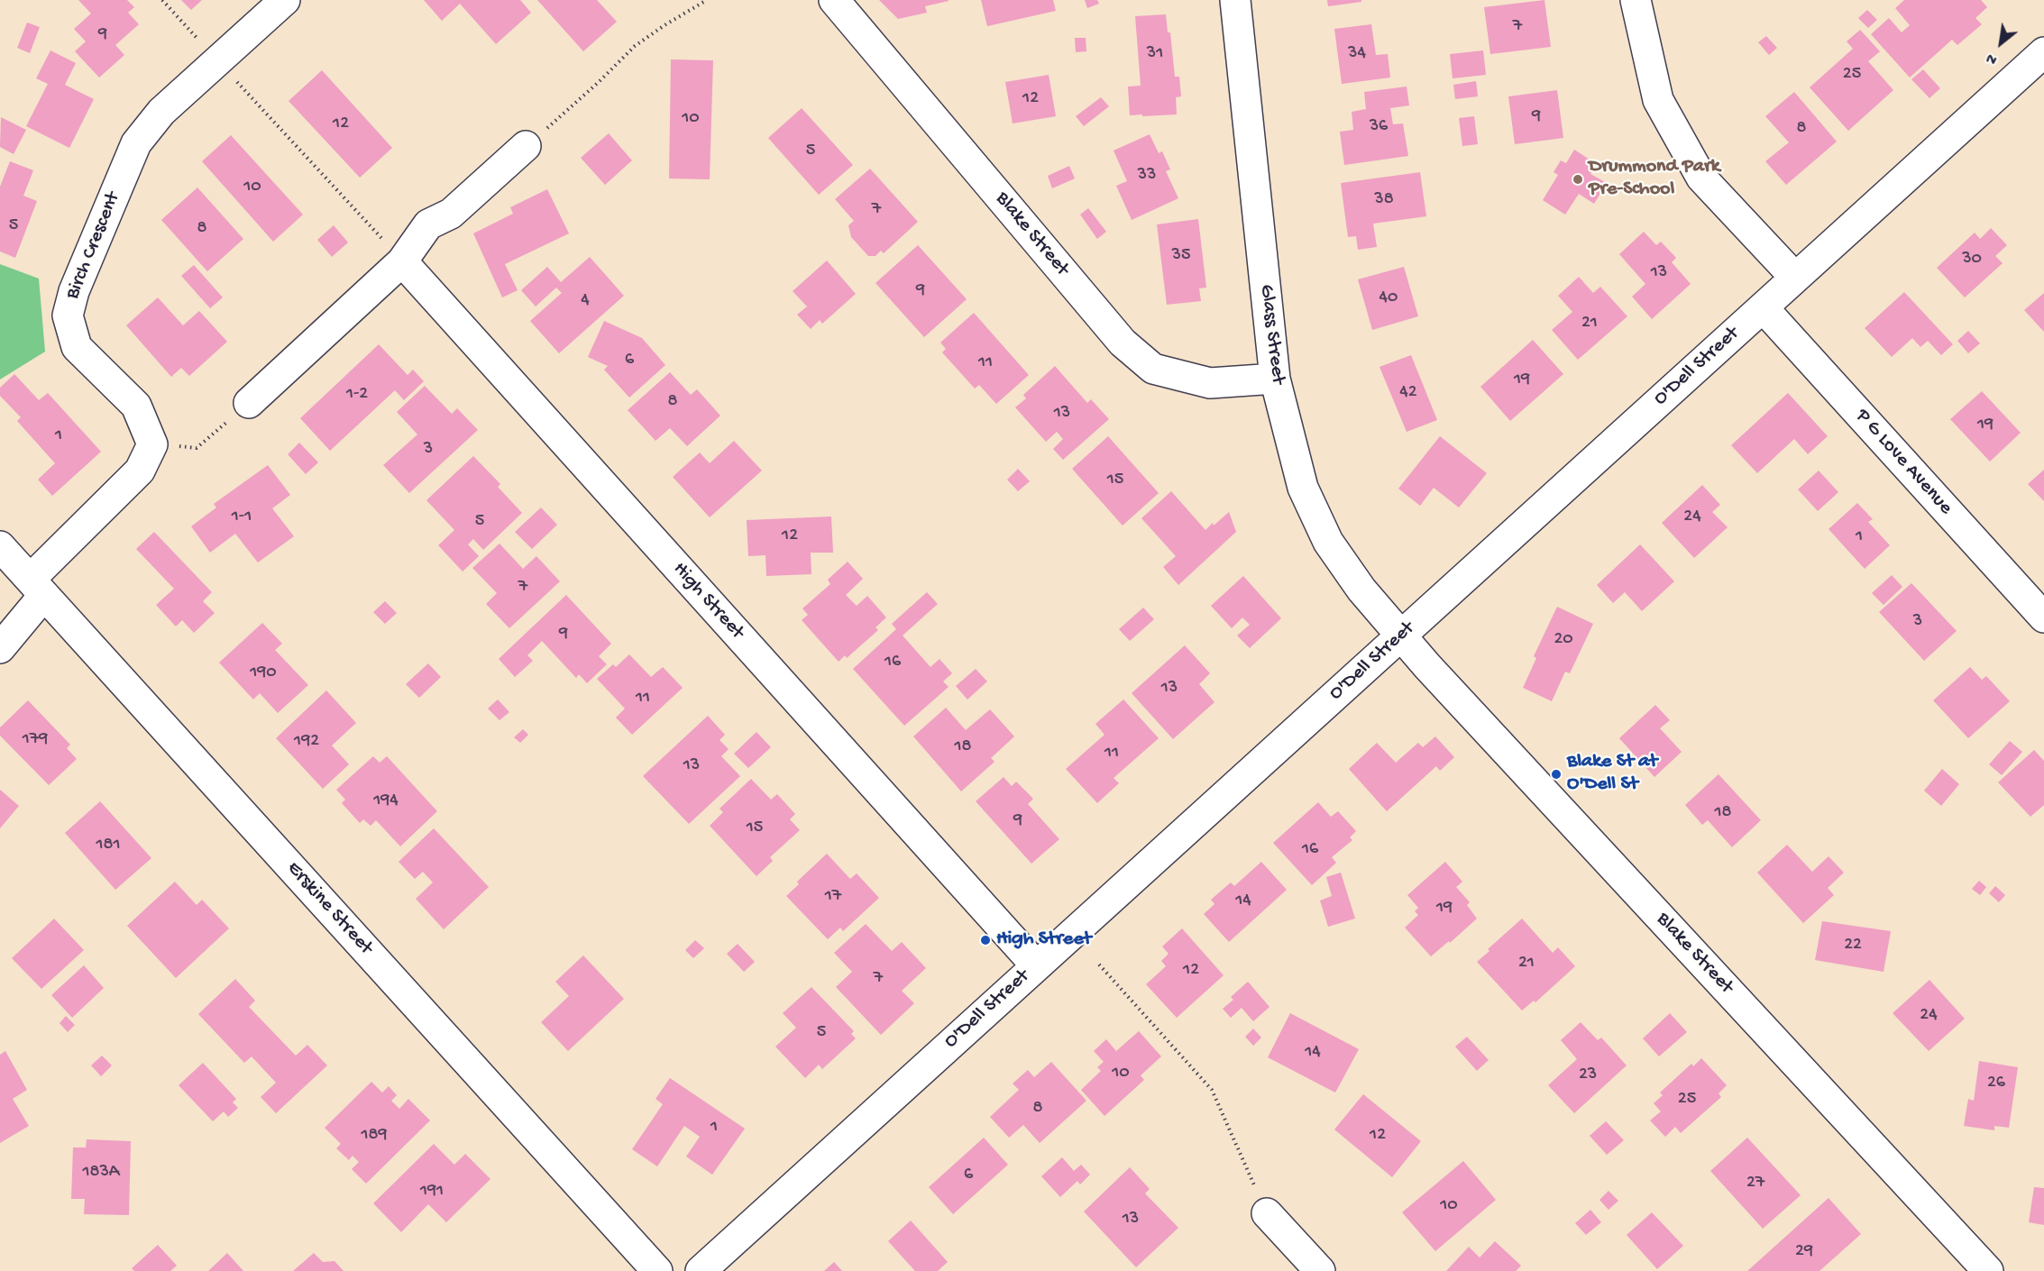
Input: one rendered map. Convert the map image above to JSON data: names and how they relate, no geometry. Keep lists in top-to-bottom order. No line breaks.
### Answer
{"streets":{"street":["Blake Street","Birch Crescent","Glass Street","O'Dell Street","P G Love Avenue","High Street","Erskine Street"]},"crossings":[["Blake Street","Glass Street"],["Blake Street","O'Dell Street"],["Birch Crescent","Erskine Street"],["Glass Street","O'Dell Street"],["O'Dell Street","P G Love Avenue"],["O'Dell Street","High Street"]],"places":["Drummond Park Pre-School","Blake St at O'Dell St","High Street"],"house_numbers":["7","9","31","34","25","12","9","10","12","36","8","5","33","10","38","7","5","8","35","30","13","9","40","4","21","6","11","19","42","1-2","8","13","19","1","3","15","1-1","24","5","12","1","7","3","9","20","16","190","13","11","179","192","18","11","13","194","18","9","15","181","16","17","14","19","22","21","12","7","24","5","14","10","23","26","25","8","1","189","12","183A","6","27","191","10","13","29"],"north":"bottom left"}
